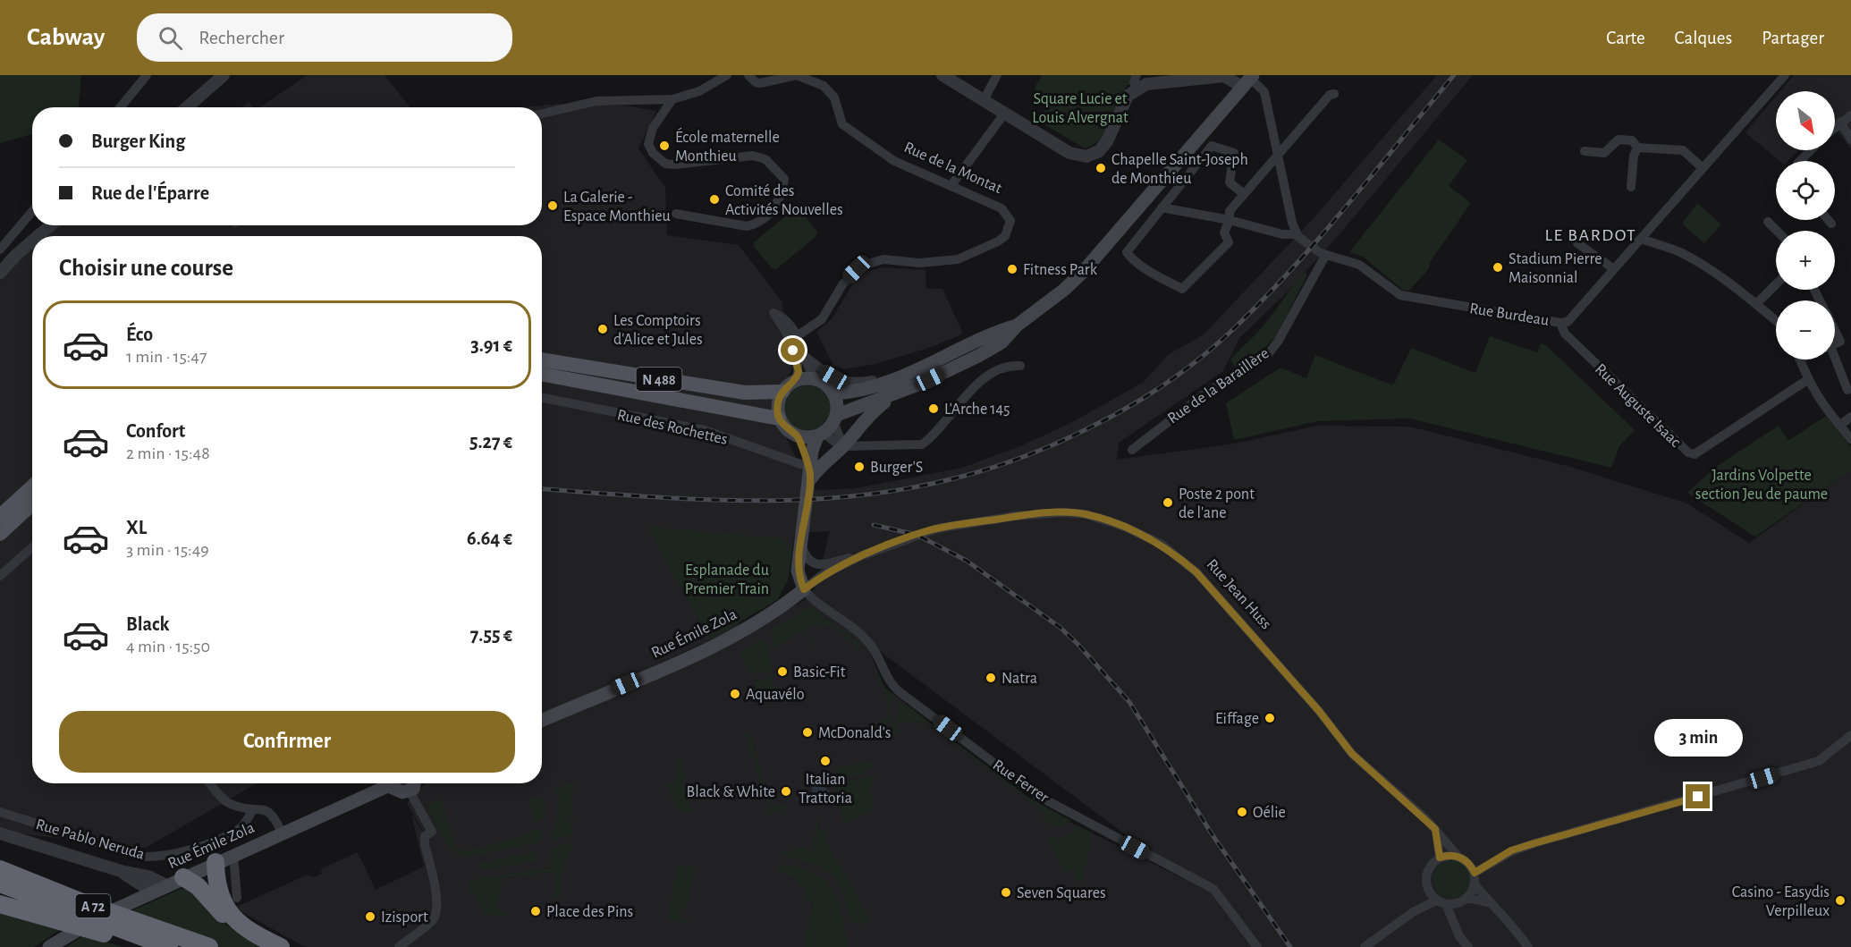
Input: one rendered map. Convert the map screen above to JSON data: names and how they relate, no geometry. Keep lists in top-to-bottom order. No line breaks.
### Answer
{"streets":{"highway":["A 72"],"main road":["N 488","Rue Émile Zola"],"street":["Rue de la Montat","Rue Burdeau","Rue de la Baraillère","Rue Auguste Isaac","Rue des Rochettes","Rue Jean Huss","Rue Ferrer","Rue Pablo Neruda"]},"crossings":[["Rue Burdeau","Rue de la Baraillère"],["Rue Burdeau","Rue Auguste Isaac"],["Rue Jean Huss","Rue Émile Zola"],["Rue Jean Huss","Rue Ferrer"],["Rue Émile Zola","Rue Ferrer"]],"districts":["LE BARDOT"],"parks":["Square Lucie et Louis Alvergnat","Jardins Volpette section Jeu de paume","Esplanade du Premier Train"],"places":["École maternelle Monthieu","Chapelle Saint-Joseph de Monthieu","Comité des Activités Nouvelles","La Galerie - Espace Monthieu","Stadium Pierre Maisonnial","Fitness Park","Les Comptoirs d'Alice et Jules","L'Arche 145","Burger'S","Poste 2 pont de l'ane","Basic-Fit","Natra","Aquavélo","Eiffage","McDonald's","Italian Trattoria","Black & White","Oélie","Seven Squares","Casino - Easydis Verpilleux","Place des Pins","Izisport"],"north":"bottom right","page":{"header":"Cabway","search":"Rechercher","nav":["Carte","Calques","Partager"],"map_buttons":["+","−"],"banner":["Burger King","Rue de l'Éparre"],"heading":"Choisir une course","list":[{"name":"Éco","note":"1 min · 15:47","value":"3.91 €"},{"name":"Confort","note":"2 min · 15:48","value":"5.27 €"},{"name":"XL","note":"3 min · 15:49","value":"6.64 €"},{"name":"Black","note":"4 min · 15:50","value":"7.55 €"}],"buttons":"Confirmer","bubble":"3 min"}}
